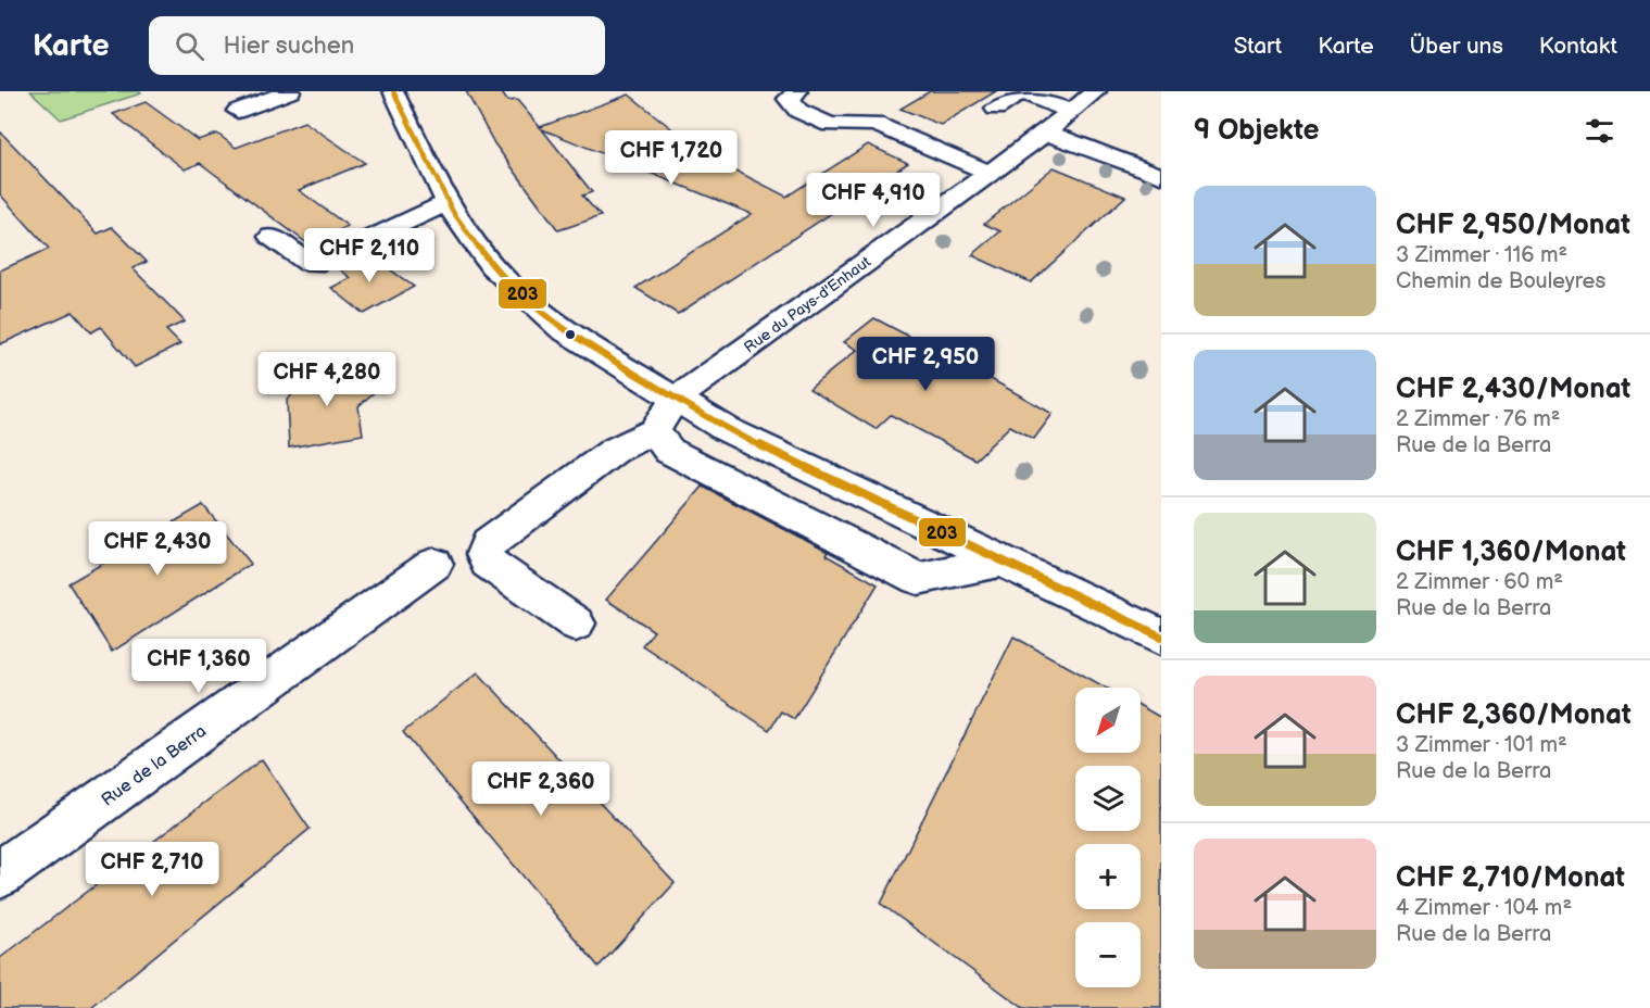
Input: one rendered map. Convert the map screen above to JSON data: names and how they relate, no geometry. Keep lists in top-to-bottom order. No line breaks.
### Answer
{"streets":{"street":["Rue du Pays-d'Enhaut","Rue de la Berra"]},"lines":["transit line 203"],"north":"bottom left","page":{"header":"Karte","search":"Hier suchen","nav":["Start","Karte","Über uns","Kontakt"],"heading":"9 Objekte","price":["CHF 1,720","CHF 4,910","CHF 2,110","CHF 2,950","CHF 4,280","CHF 2,430","CHF 1,360","CHF 2,360","CHF 2,710"],"list":[{"name":"CHF 2,950/Monat","note":"3 Zimmer · 116 m² · Chemin de Bouleyres"},{"name":"CHF 2,430/Monat","note":"2 Zimmer · 76 m² · Rue de la Berra"},{"name":"CHF 1,360/Monat","note":"2 Zimmer · 60 m² · Rue de la Berra"},{"name":"CHF 2,360/Monat","note":"3 Zimmer · 101 m² · Rue de la Berra"},{"name":"CHF 2,710/Monat","note":"4 Zimmer · 104 m² · Rue de la Berra"}],"map_buttons":["+","−"]}}
